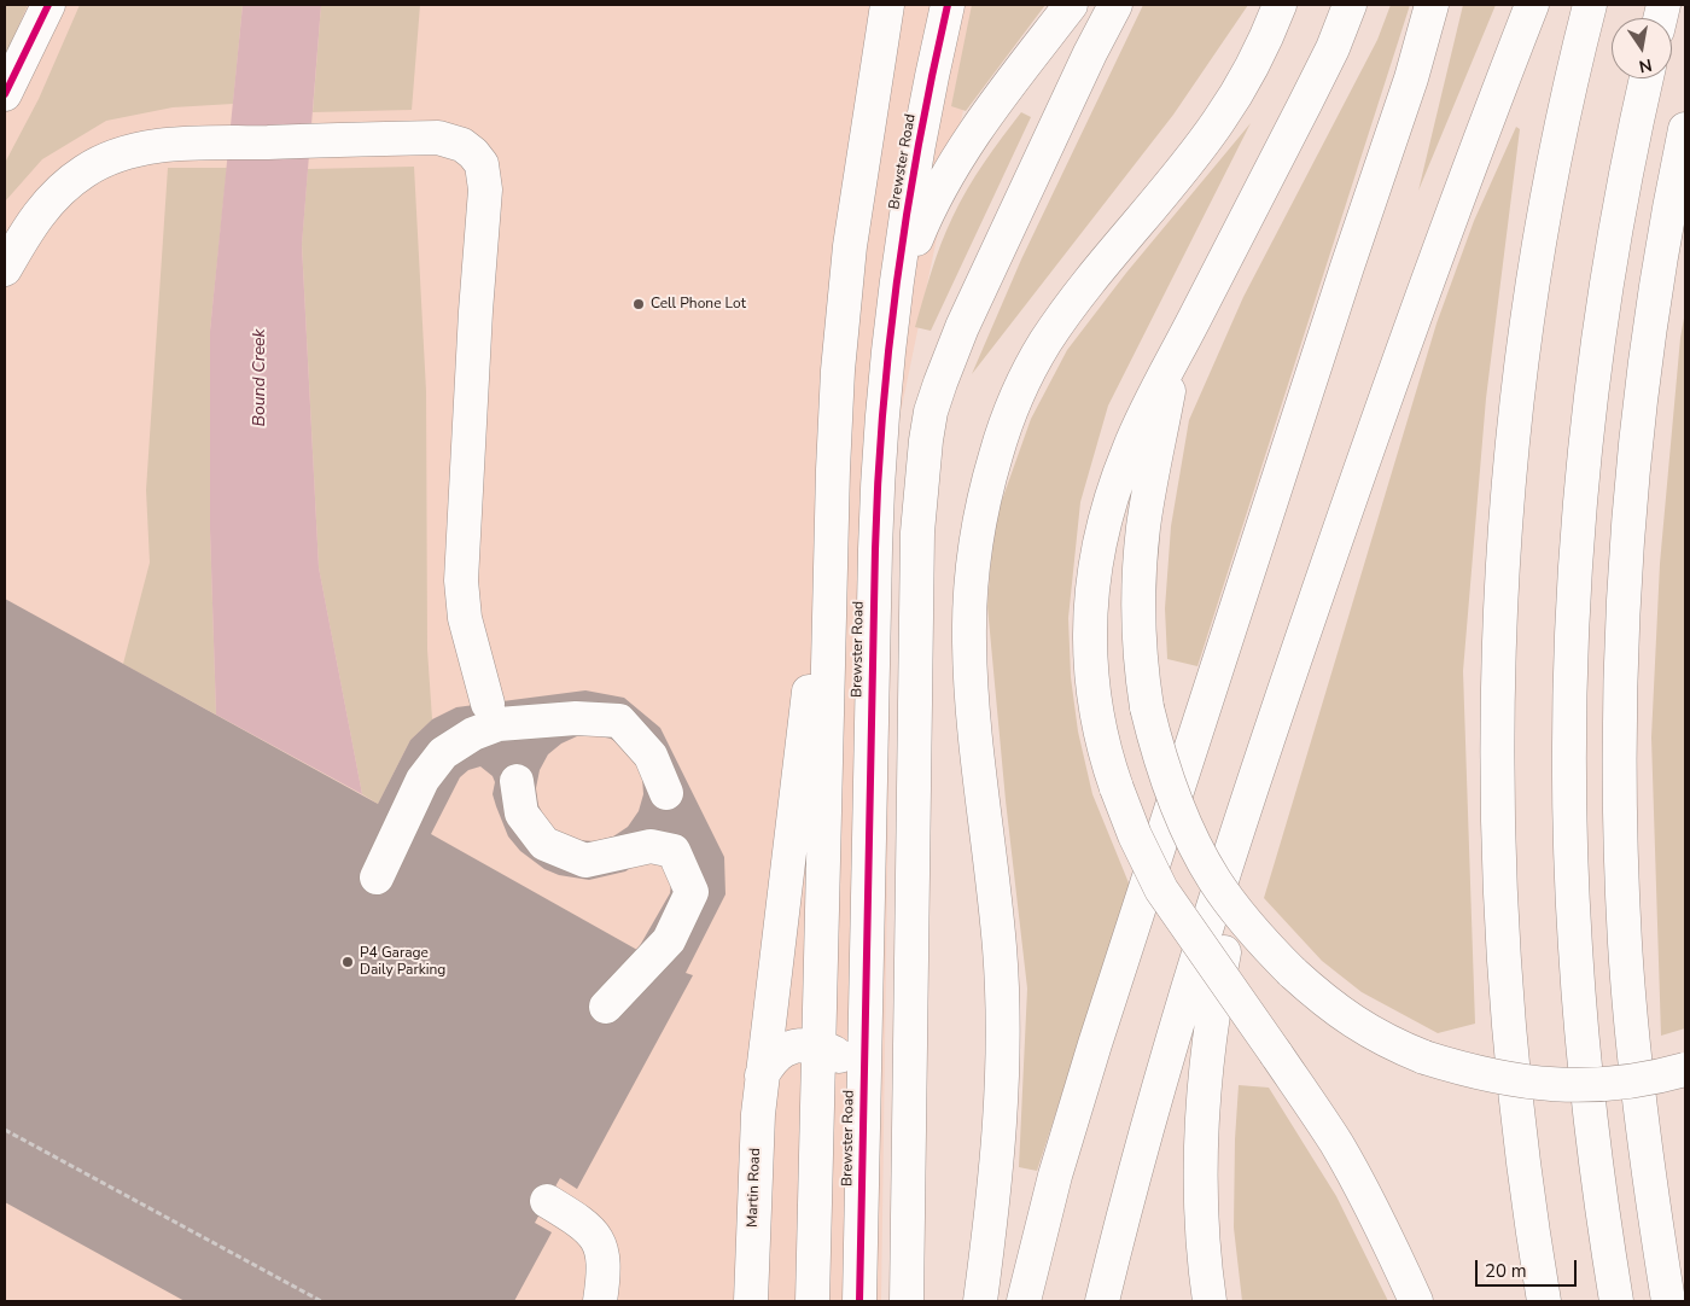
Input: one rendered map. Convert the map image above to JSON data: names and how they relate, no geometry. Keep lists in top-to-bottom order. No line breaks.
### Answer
{"streets":{"main road":["Brewster Road","Martin Road"]},"crossings":[["Brewster Road","Martin Road"]],"water":["Bound Creek"],"places":["Cell Phone Lot","P4 Garage Daily Parking"],"scale_bar":"20 m","north":"bottom"}
